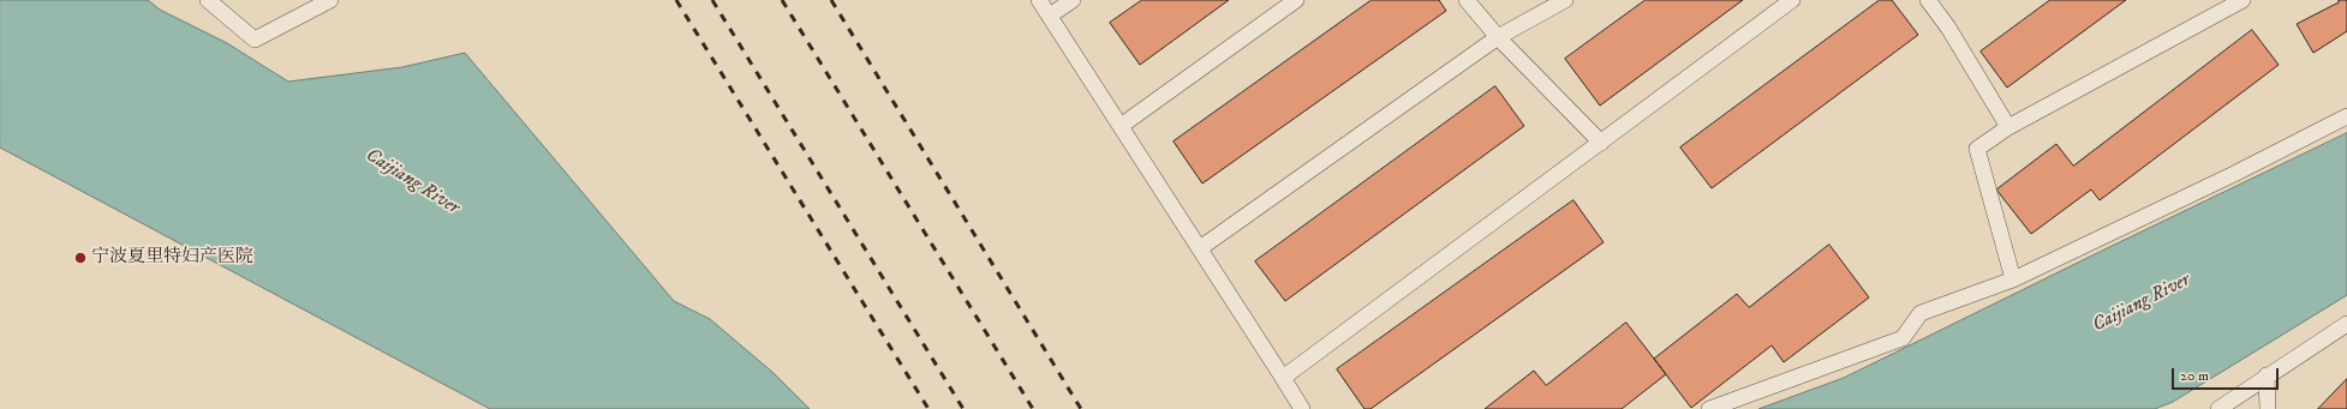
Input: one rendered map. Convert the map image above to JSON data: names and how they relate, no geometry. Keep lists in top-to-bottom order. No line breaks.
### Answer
{"water":["Caijiang River"],"places":["宁波夏里特妇产医院"],"scale_bar":"20 m"}
